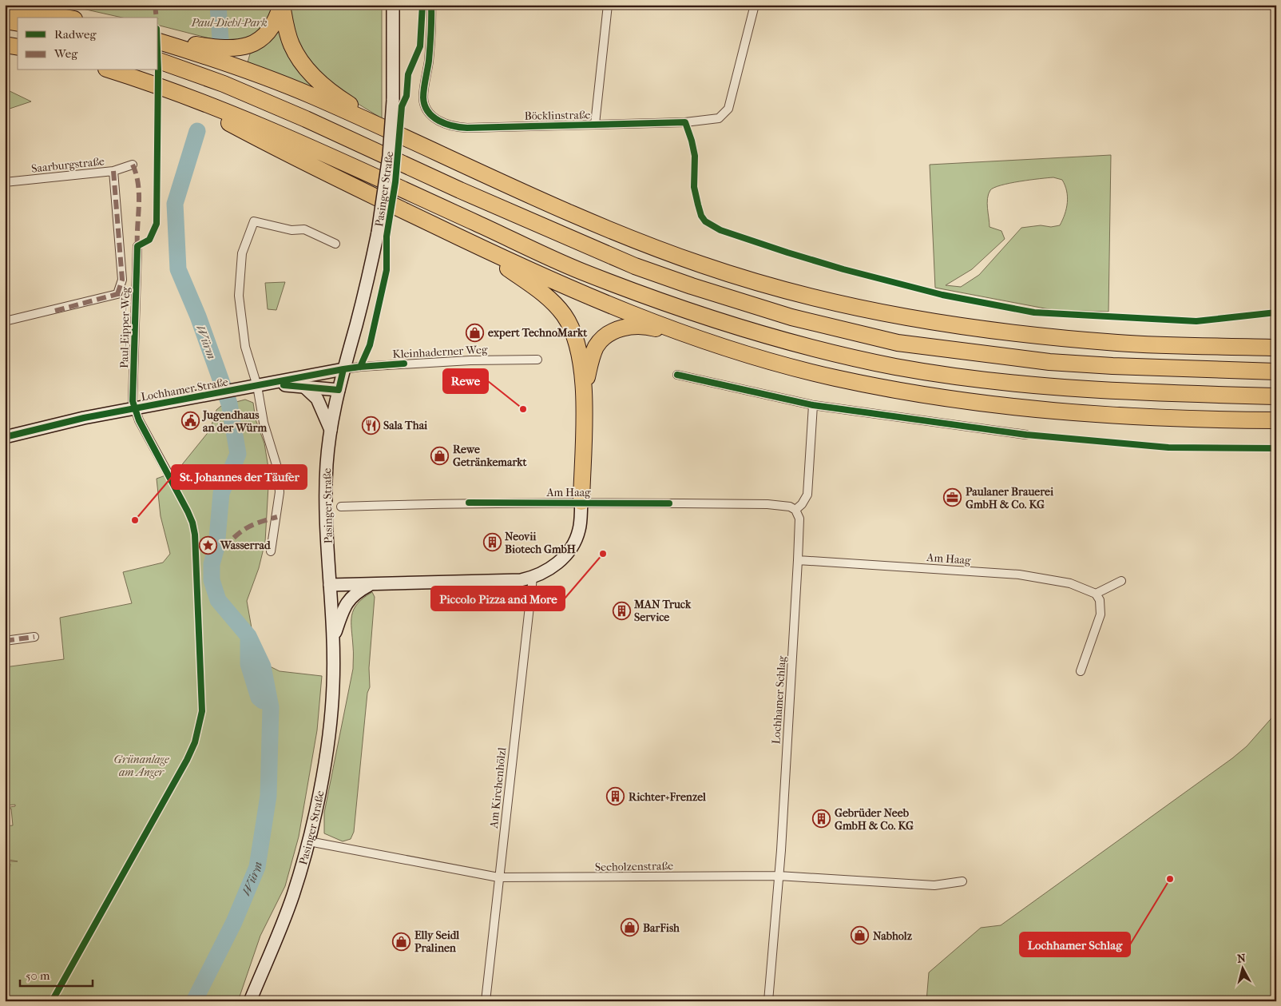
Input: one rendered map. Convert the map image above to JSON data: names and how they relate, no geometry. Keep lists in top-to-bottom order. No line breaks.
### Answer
{"streets":{"main road":["Pasinger Straße","Lochhamer Straße"],"street":["Böcklinstraße","Saarburgstraße","Paul-Eipper-Weg","Kleinhaderner Weg","Am Haag","Lochhamer Schlag","Am Kirchenhölzl","Seeholzenstraße"]},"crossings":[["Saarburgstraße","Paul-Eipper-Weg"],["Pasinger Straße","Kleinhaderner Weg"],["Pasinger Straße","Lochhamer Straße"],["Pasinger Straße","Seeholzenstraße"],["Paul-Eipper-Weg","Lochhamer Straße"],["Kleinhaderner Weg","Lochhamer Straße"],["Am Haag","Lochhamer Schlag"],["Lochhamer Schlag","Seeholzenstraße"],["Am Kirchenhölzl","Seeholzenstraße"]],"water":["Würm"],"parks":["Paul-Diehl-Park","Grünanlage am Anger"],"places":{"shop":["expert TechnoMarkt","Rewe Getränkemarkt","BarFish","Nabholz","Elly Seidl Pralinen"],"other":["Rewe","St. Johannes der Täufer","Piccolo Pizza and More","Lochhamer Schlag"],"public building":["Jugendhaus an der Würm"],"restaurant":["Sala Thai"],"office":["Paulaner Brauerei GmbH & Co. KG"],"building":["Neovii Biotech GmbH","MAN Truck Service","Richter+Frenzel","Gebrüder Neeb GmbH & Co. KG"],"place":["Wasserrad"]},"legend":["Radweg","Weg"],"scale_bar":"50 m","north":"top"}
